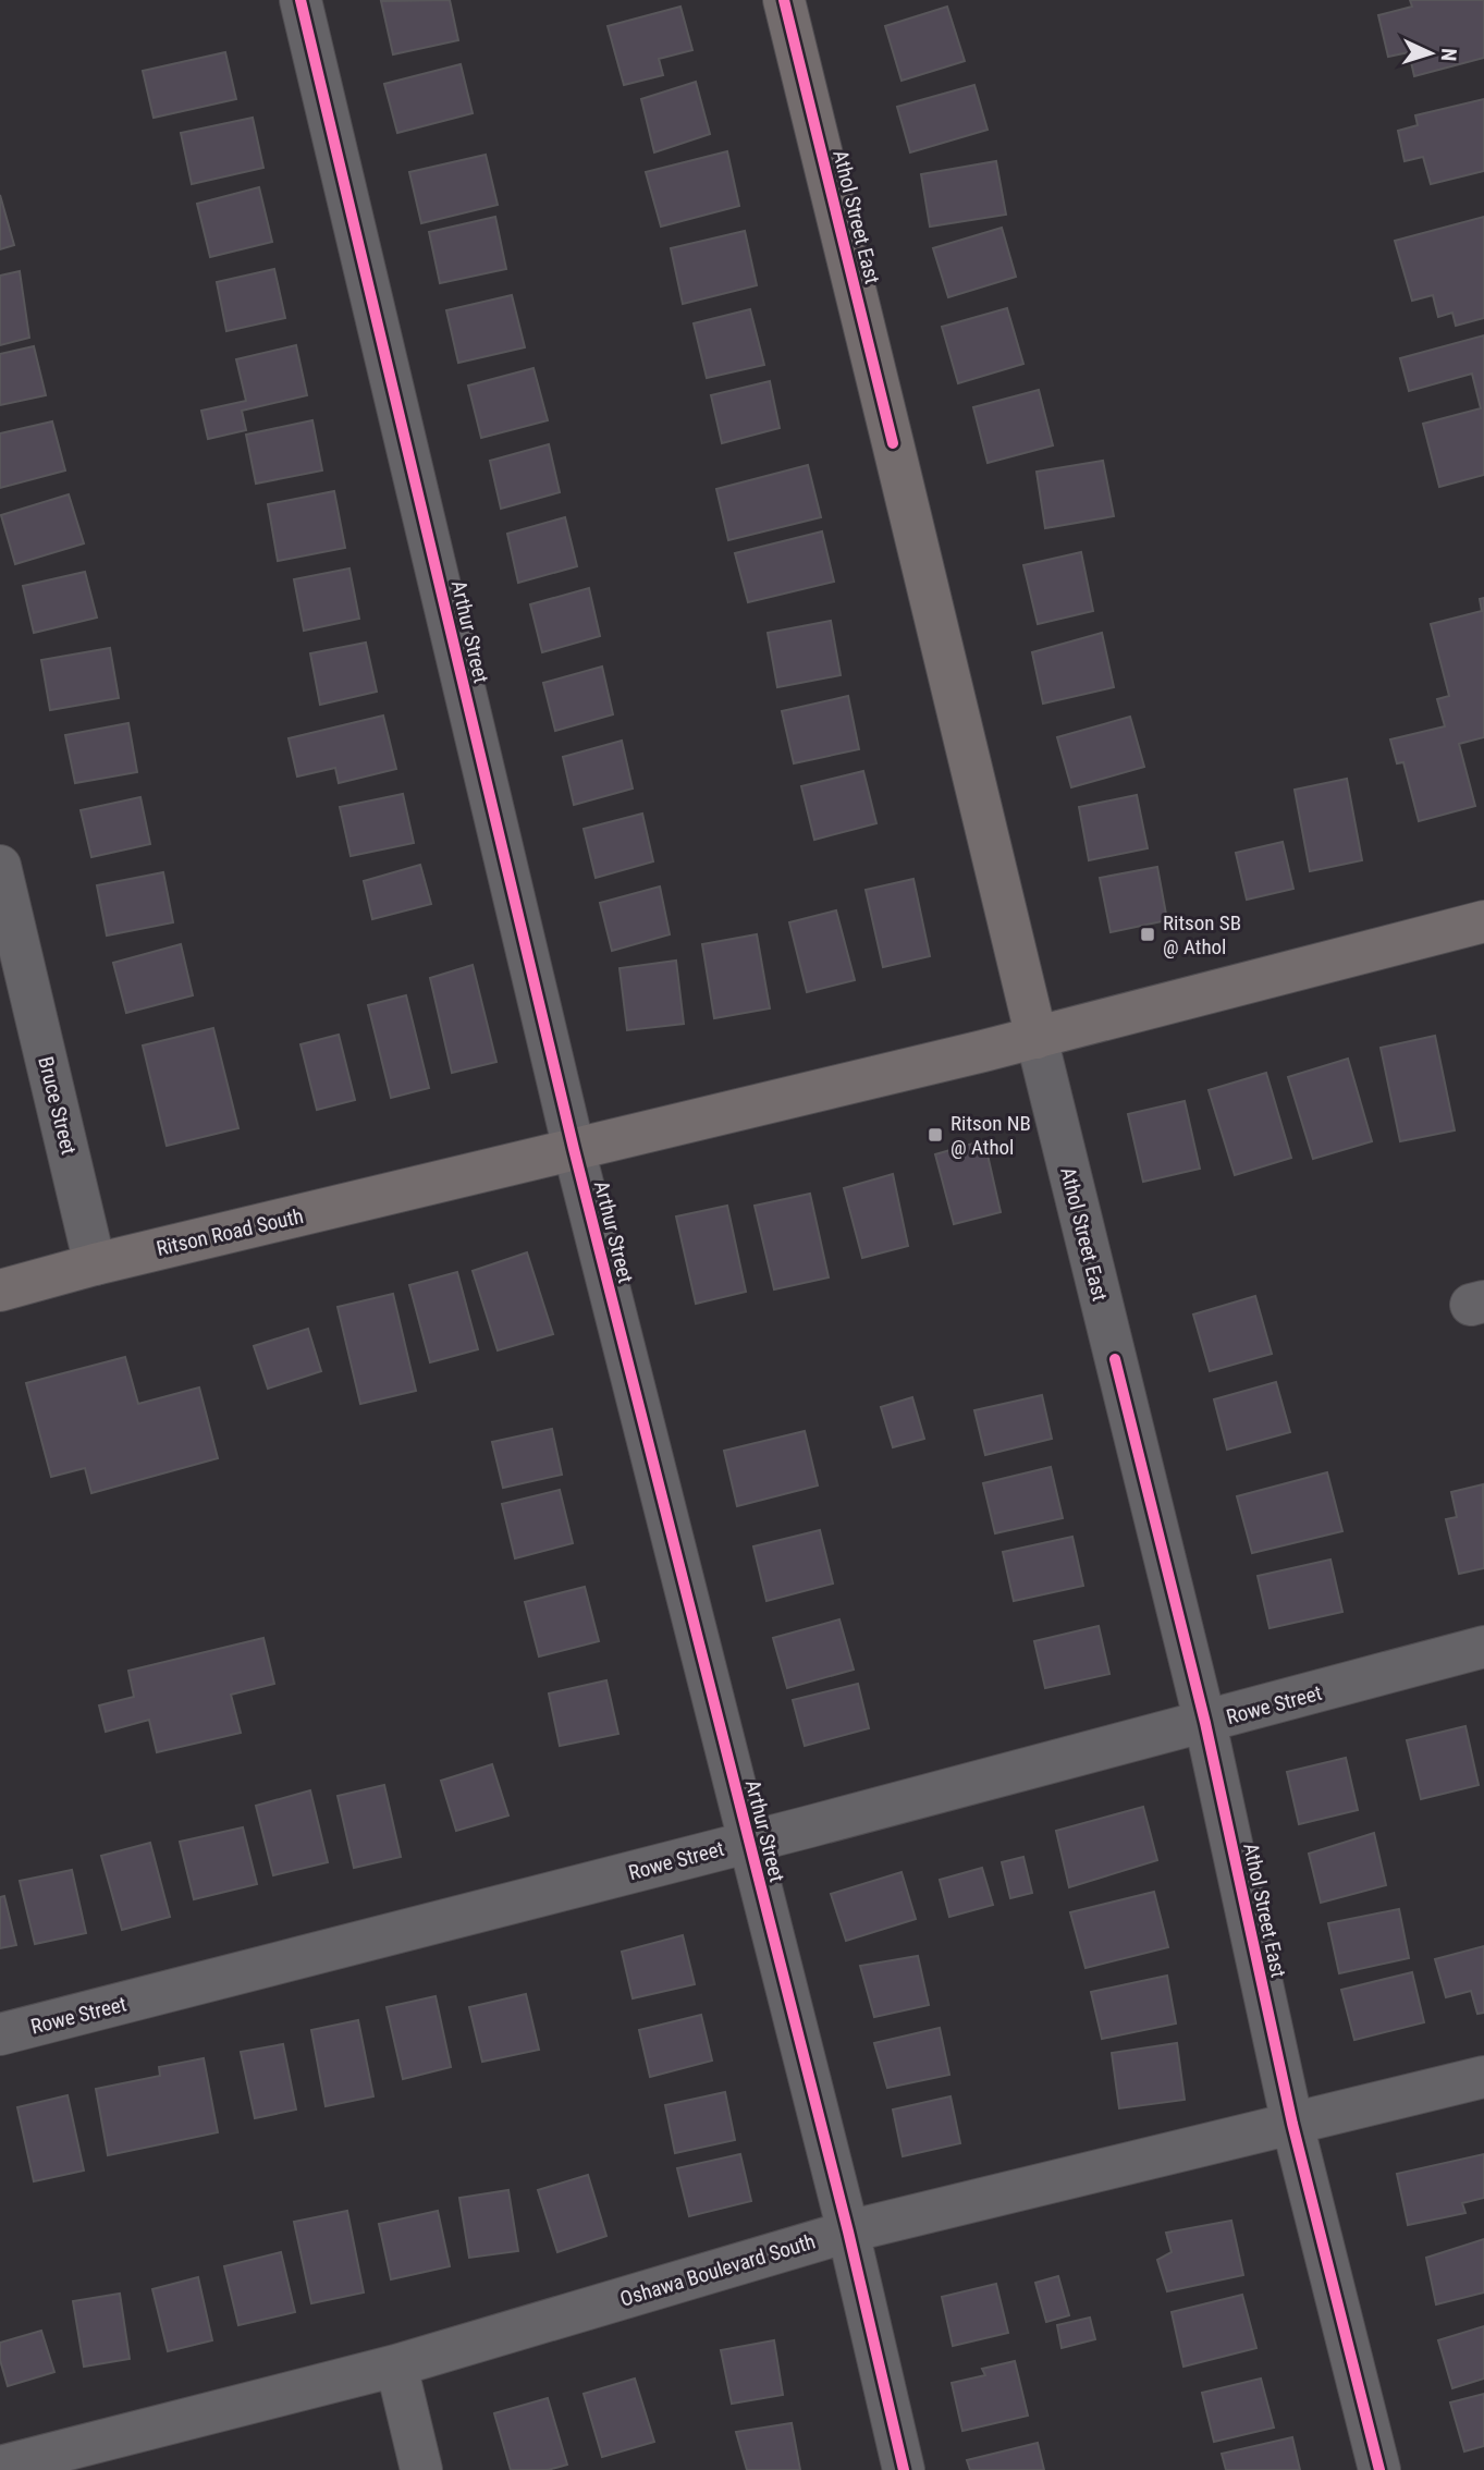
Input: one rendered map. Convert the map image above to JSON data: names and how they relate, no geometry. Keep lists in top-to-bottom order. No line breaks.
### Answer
{"streets":{"main road":["Athol Street East","Ritson Road South"],"street":["Arthur Street","Bruce Street","Rowe Street","Oshawa Boulevard South"]},"crossings":[["Athol Street East","Ritson Road South"],["Athol Street East","Rowe Street"],["Athol Street East","Oshawa Boulevard South"],["Arthur Street","Ritson Road South"],["Arthur Street","Rowe Street"],["Arthur Street","Oshawa Boulevard South"],["Bruce Street","Ritson Road South"]],"places":{"transit":["Ritson SB @ Athol","Ritson NB @ Athol"]},"north":"right"}
